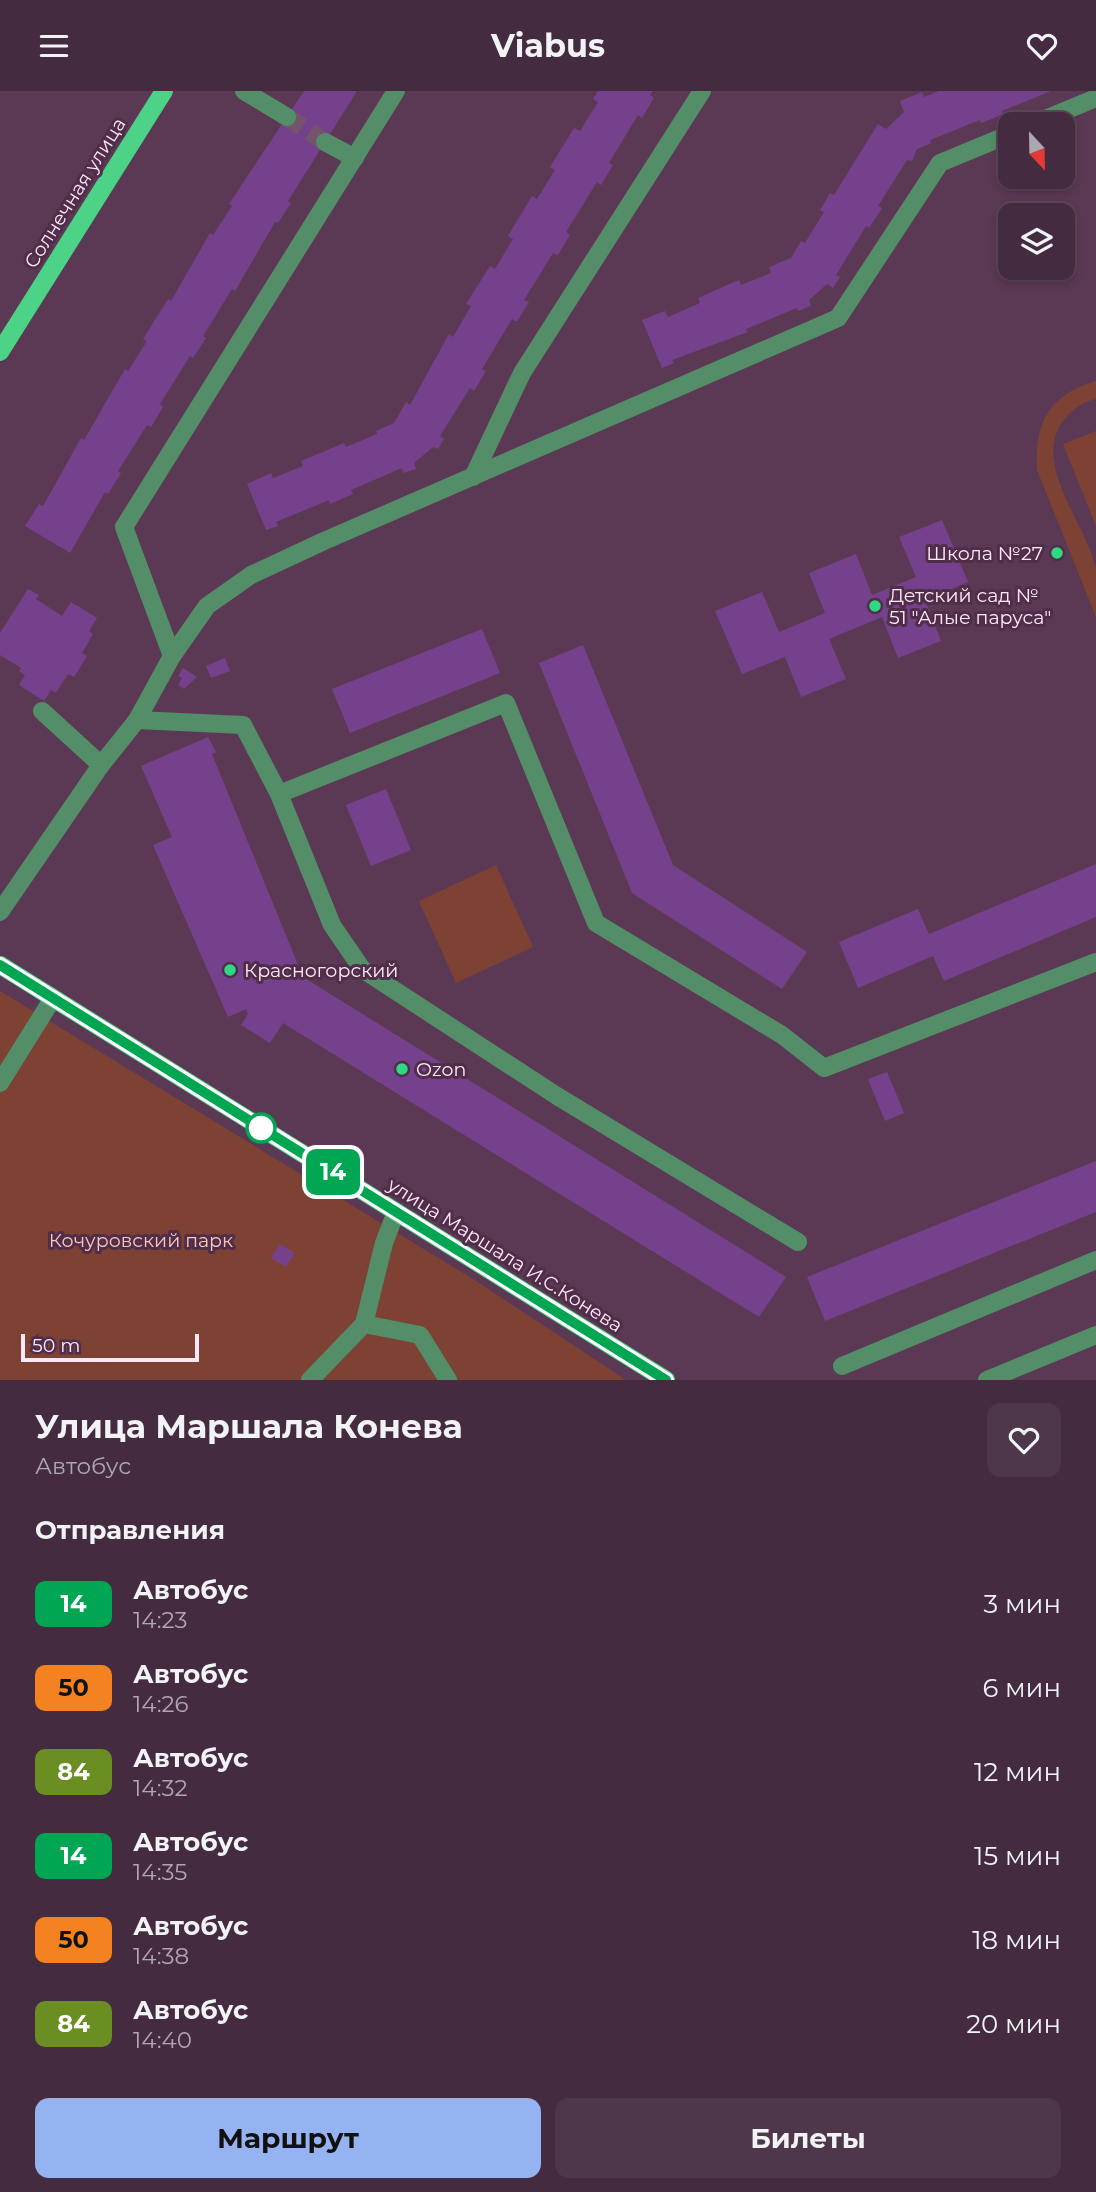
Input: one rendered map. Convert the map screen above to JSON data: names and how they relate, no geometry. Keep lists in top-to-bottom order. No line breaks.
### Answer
{"streets":{"main road":["Солнечная улица","улица Маршала И.С.Конева"]},"parks":["Кочуровский парк"],"places":["Школа №27","Детский сад № 51 \"Алые паруса\"","Красногорский","Ozon"],"lines":["bus line 14"],"scale_bar":"50 m","north":"bottom","page":{"header":"Viabus","on_map":"14","scale":"50 m","heading":[["Улица Маршала Конева","Автобус"],"Отправления"],"list":[{"mark":"14","name":"Автобус","note":"14:23","value":"3 мин"},{"mark":"50","name":"Автобус","note":"14:26","value":"6 мин"},{"mark":"84","name":"Автобус","note":"14:32","value":"12 мин"},{"mark":"14","name":"Автобус","note":"14:35","value":"15 мин"},{"mark":"50","name":"Автобус","note":"14:38","value":"18 мин"},{"mark":"84","name":"Автобус","note":"14:40","value":"20 мин"}],"buttons":["Маршрут","Билеты"]}}
